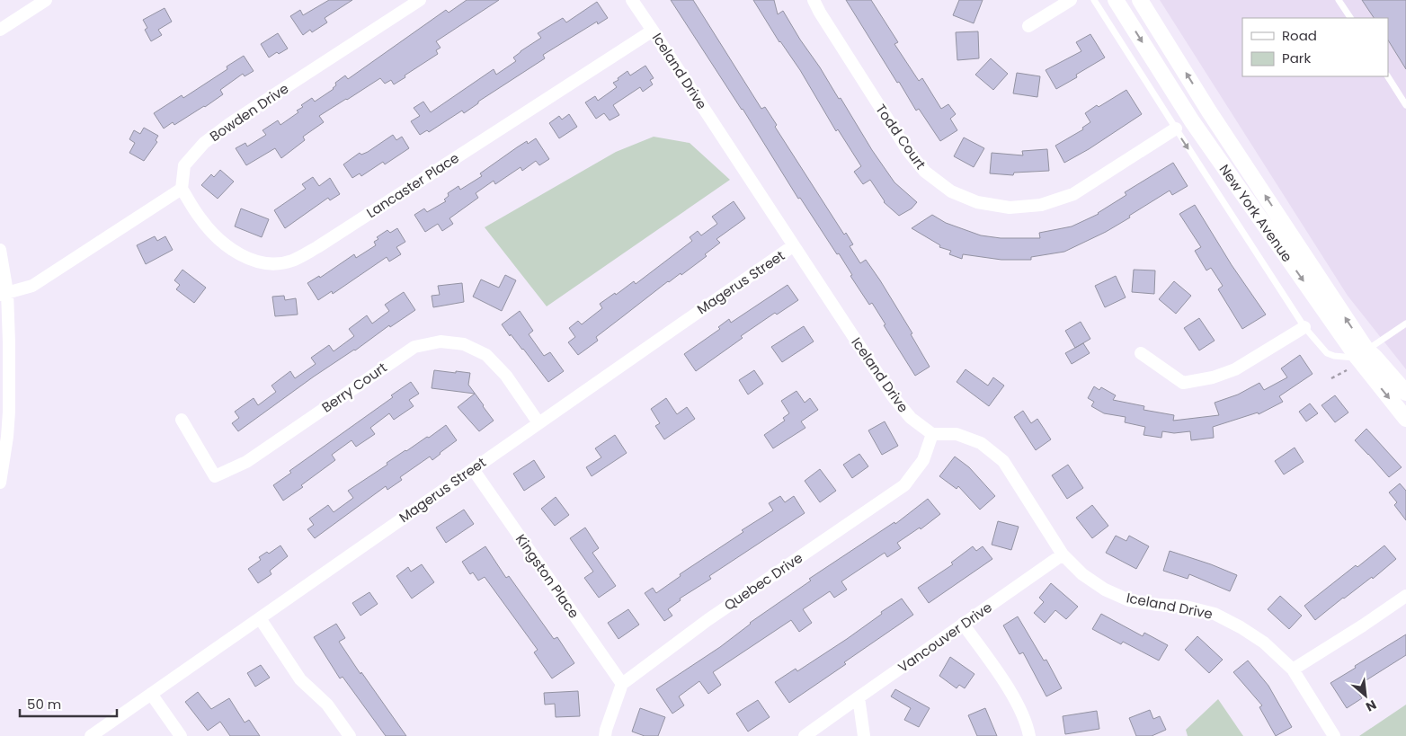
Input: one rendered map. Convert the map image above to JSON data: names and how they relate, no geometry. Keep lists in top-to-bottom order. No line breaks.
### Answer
{"streets":{"street":["Iceland Drive","Bowden Drive","Todd Court","Lancaster Place","New York Avenue","Magerus Street","Berry Court","Kingston Place","Quebec Drive","Vancouver Drive"]},"crossings":[["Iceland Drive","Lancaster Place"],["Iceland Drive","Magerus Street"],["Iceland Drive","Quebec Drive"],["Iceland Drive","Vancouver Drive"],["Bowden Drive","Lancaster Place"],["Magerus Street","Berry Court"],["Magerus Street","Kingston Place"],["Kingston Place","Quebec Drive"]],"legend":["Road","Park"],"scale_bar":"50 m","north":"bottom right"}
